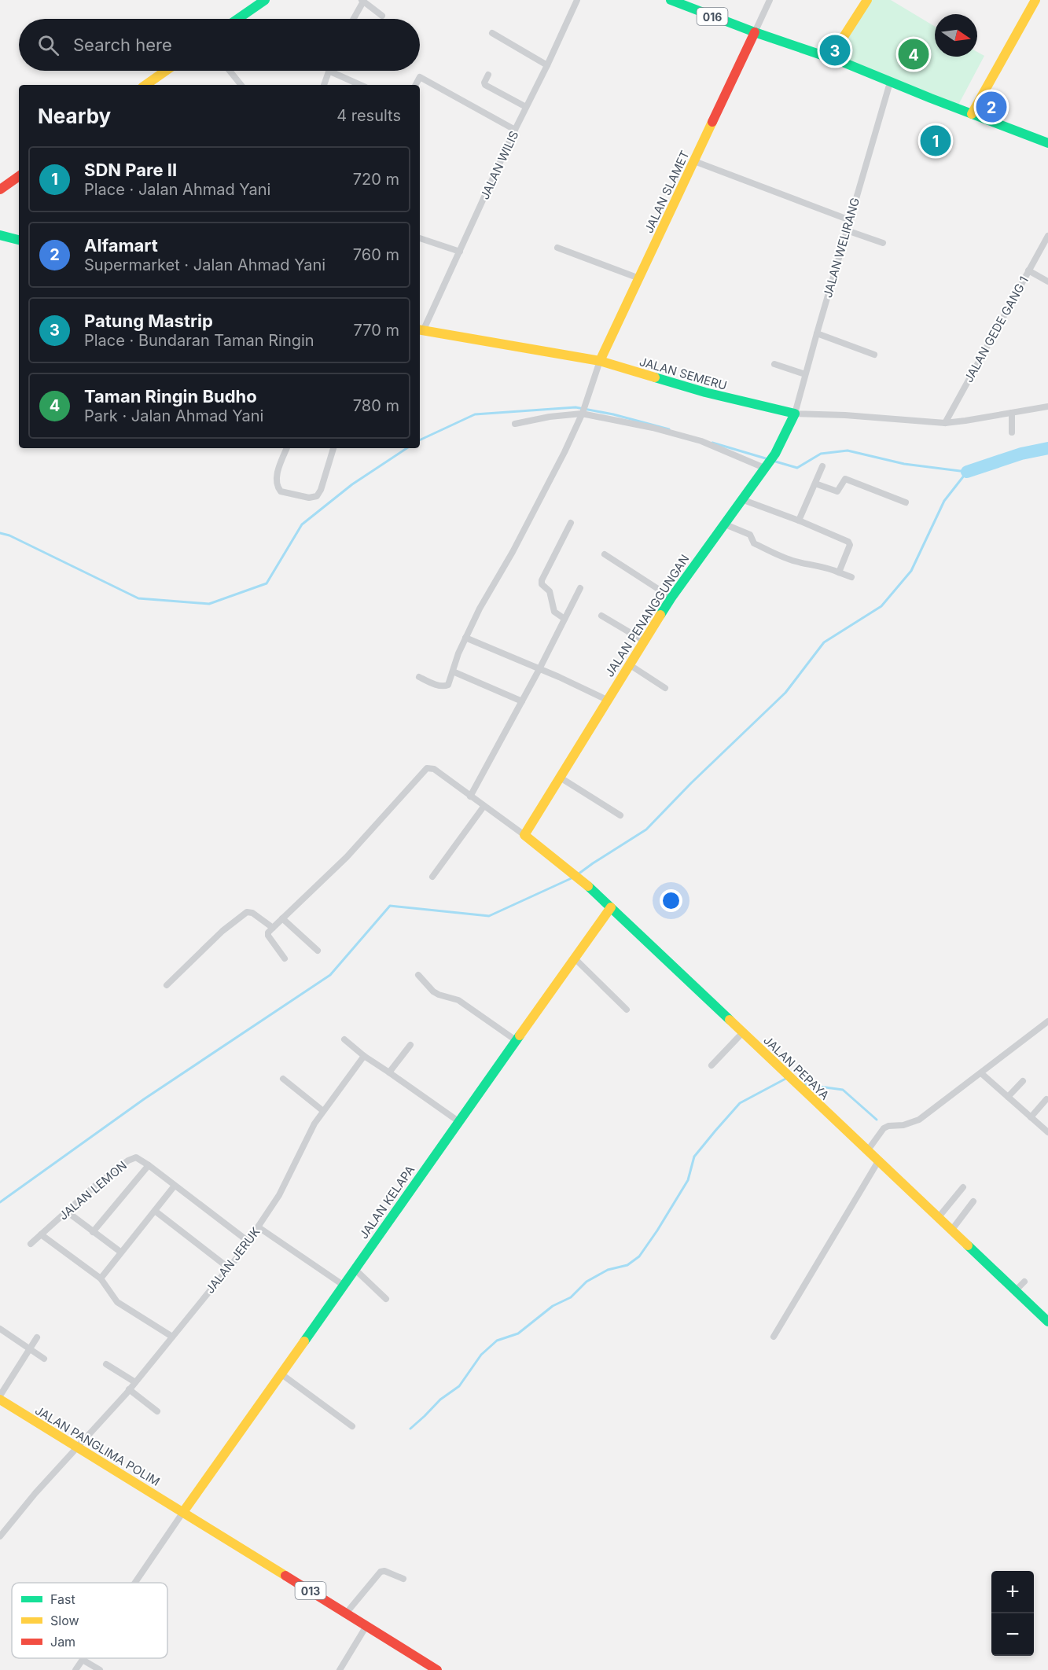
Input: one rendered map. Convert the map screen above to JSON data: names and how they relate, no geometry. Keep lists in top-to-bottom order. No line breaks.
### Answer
{"streets":{"street":["016","JALAN WILIS","JALAN SLAMET","JALAN WELIRANG","JALAN GEDE GANG 1","JALAN SEMERU","JALAN PENANGGUNGAN","JALAN PEPAYA","JALAN LEMON","JALAN KELAPA","JALAN JERUK","JALAN PANGLIMA POLIM","013"]},"crossings":[["016","JALAN SLAMET"],["JALAN WILIS","JALAN SEMERU"],["JALAN SLAMET","JALAN SEMERU"],["JALAN WELIRANG","JALAN SEMERU"],["JALAN WELIRANG","JALAN PENANGGUNGAN"],["JALAN GEDE GANG 1","JALAN SEMERU"],["JALAN SEMERU","JALAN PENANGGUNGAN"],["JALAN PENANGGUNGAN","JALAN PEPAYA"],["JALAN PEPAYA","JALAN KELAPA"],["JALAN LEMON","JALAN JERUK"],["JALAN KELAPA","JALAN PANGLIMA POLIM"],["JALAN KELAPA","013"],["JALAN JERUK","JALAN PANGLIMA POLIM"],["JALAN PANGLIMA POLIM","013"]],"legend":["Fast","Slow","Jam"],"north":"right","page":{"search":"Search here","pins":["3","4","2","1"],"heading":["Nearby","4 results"],"list":[{"mark":"1","name":"SDN Pare II","note":"Place · Jalan Ahmad Yani","value":"720 m"},{"mark":"2","name":"Alfamart","note":"Supermarket · Jalan Ahmad Yani","value":"760 m"},{"mark":"3","name":"Patung Mastrip","note":"Place · Bundaran Taman Ringin","value":"770 m"},{"mark":"4","name":"Taman Ringin Budho","note":"Park · Jalan Ahmad Yani","value":"780 m"}],"map_buttons":["+","−"]}}
